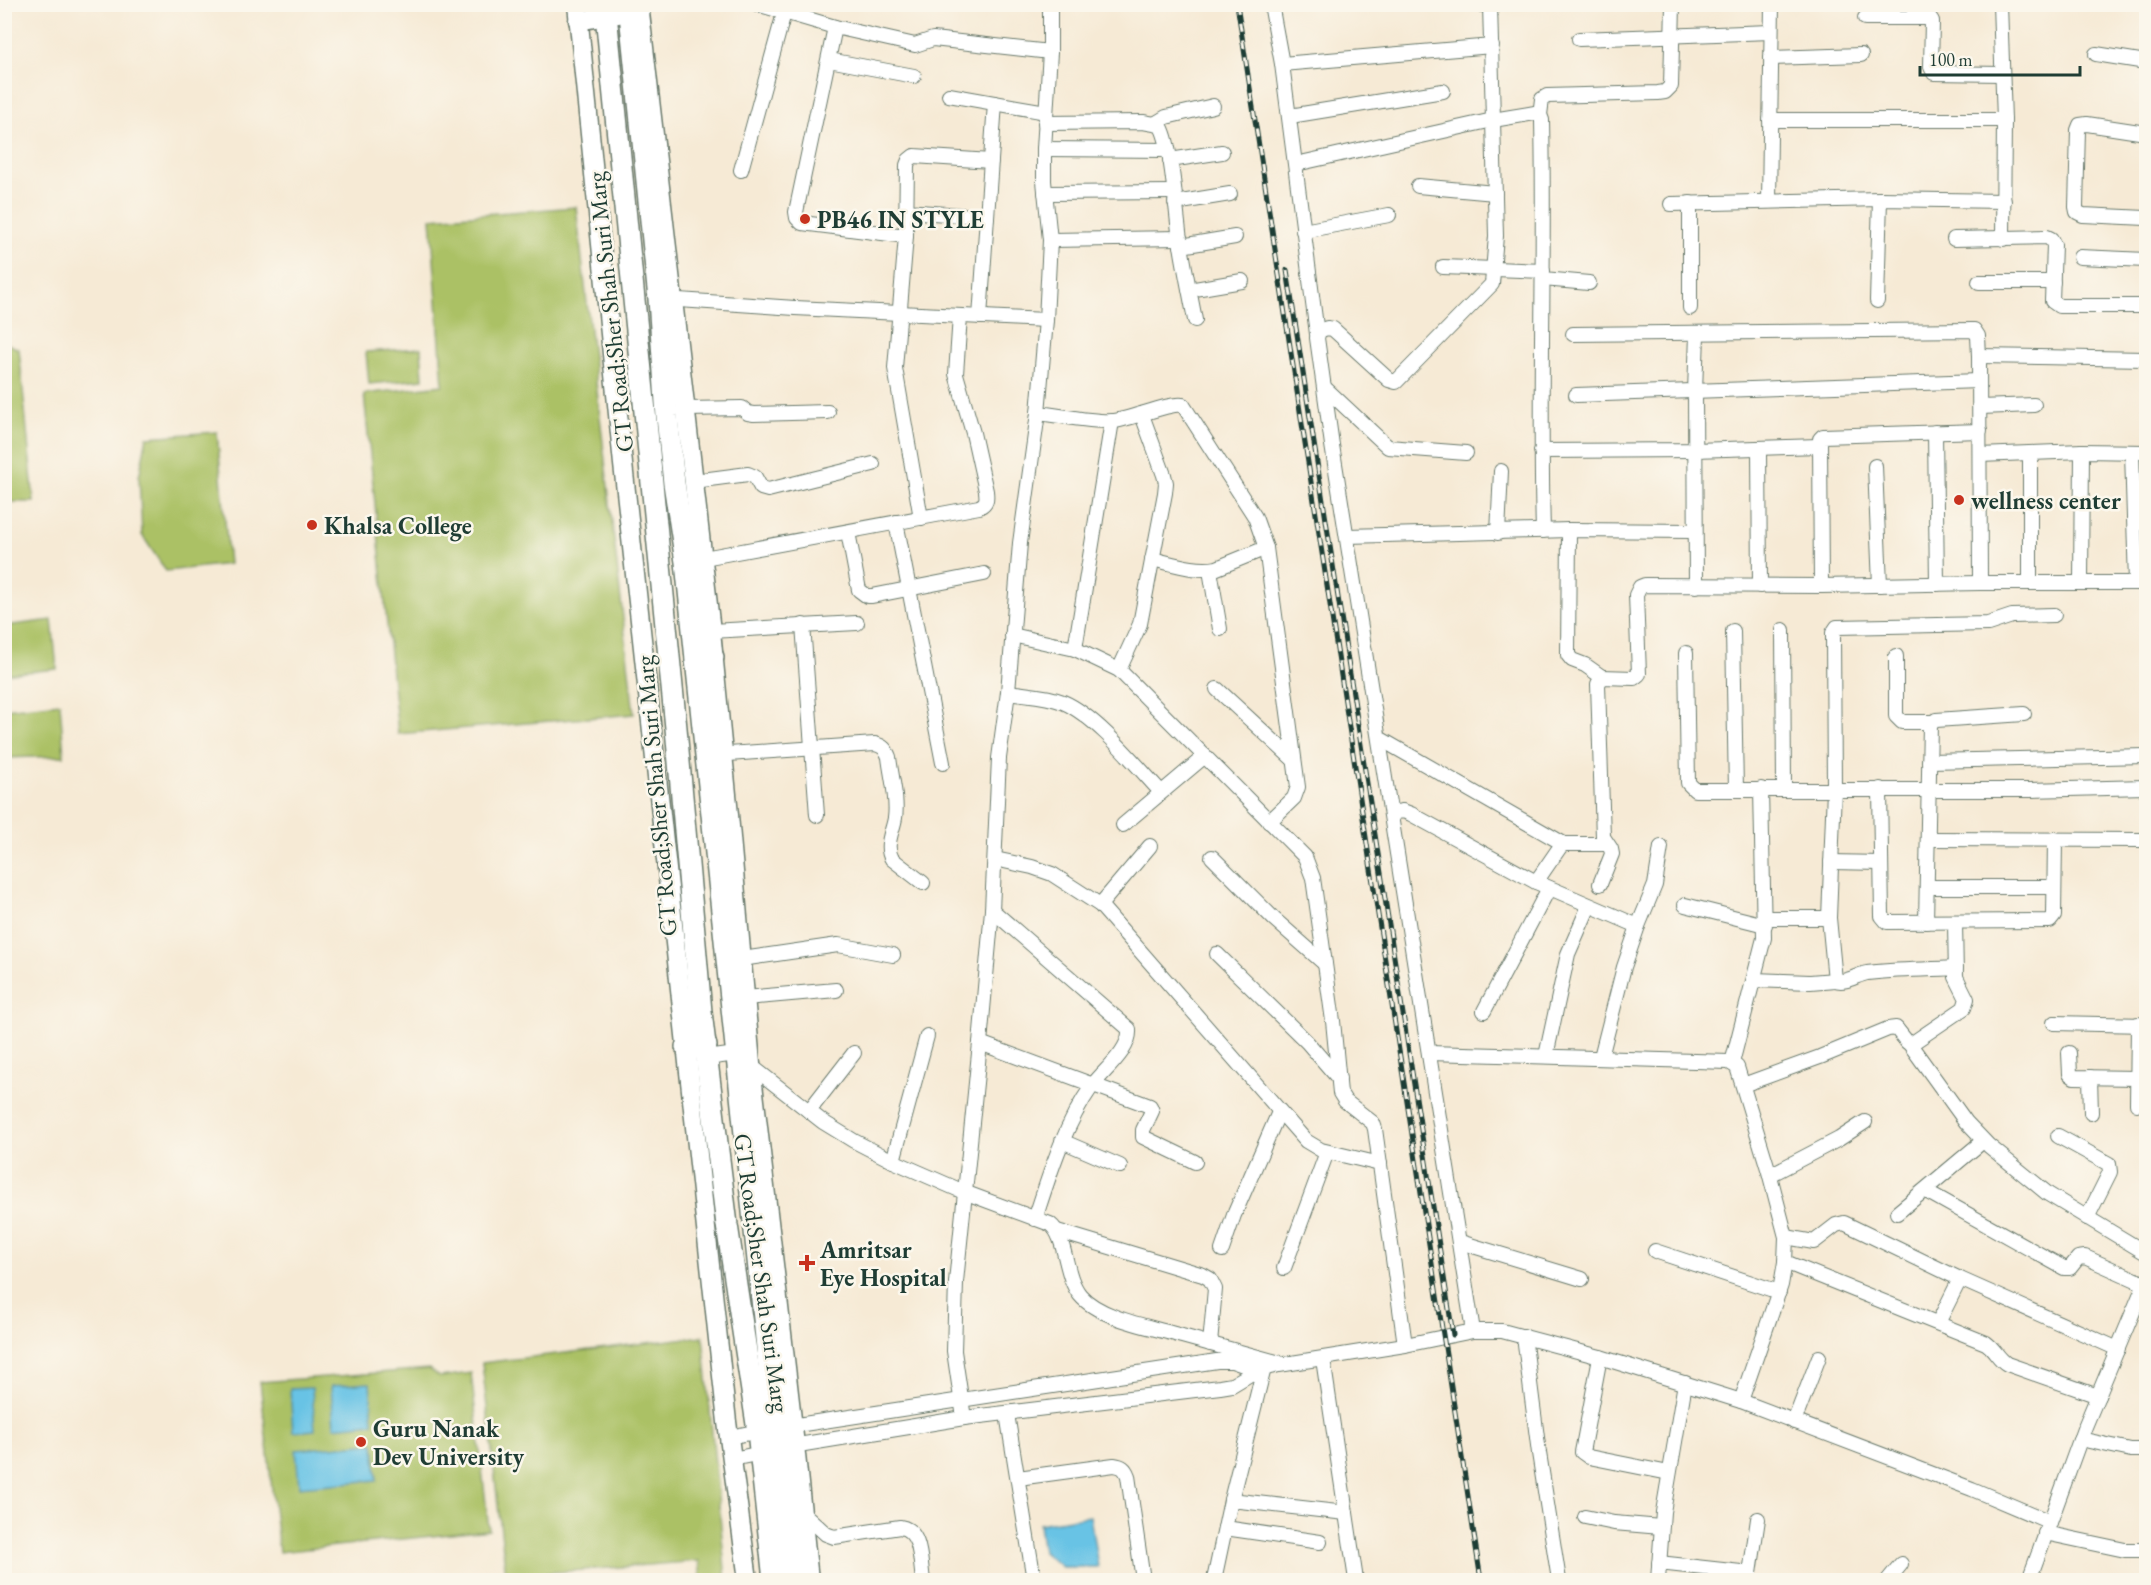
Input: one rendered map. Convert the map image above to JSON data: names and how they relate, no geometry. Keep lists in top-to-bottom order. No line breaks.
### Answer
{"streets":{"main road":["GT Road;Sher Shah Suri Marg"]},"places":{"other":["PB46 IN STYLE","wellness center","Khalsa College","Guru Nanak Dev University"],"health":["Amritsar Eye Hospital"]},"scale_bar":"100 m"}
